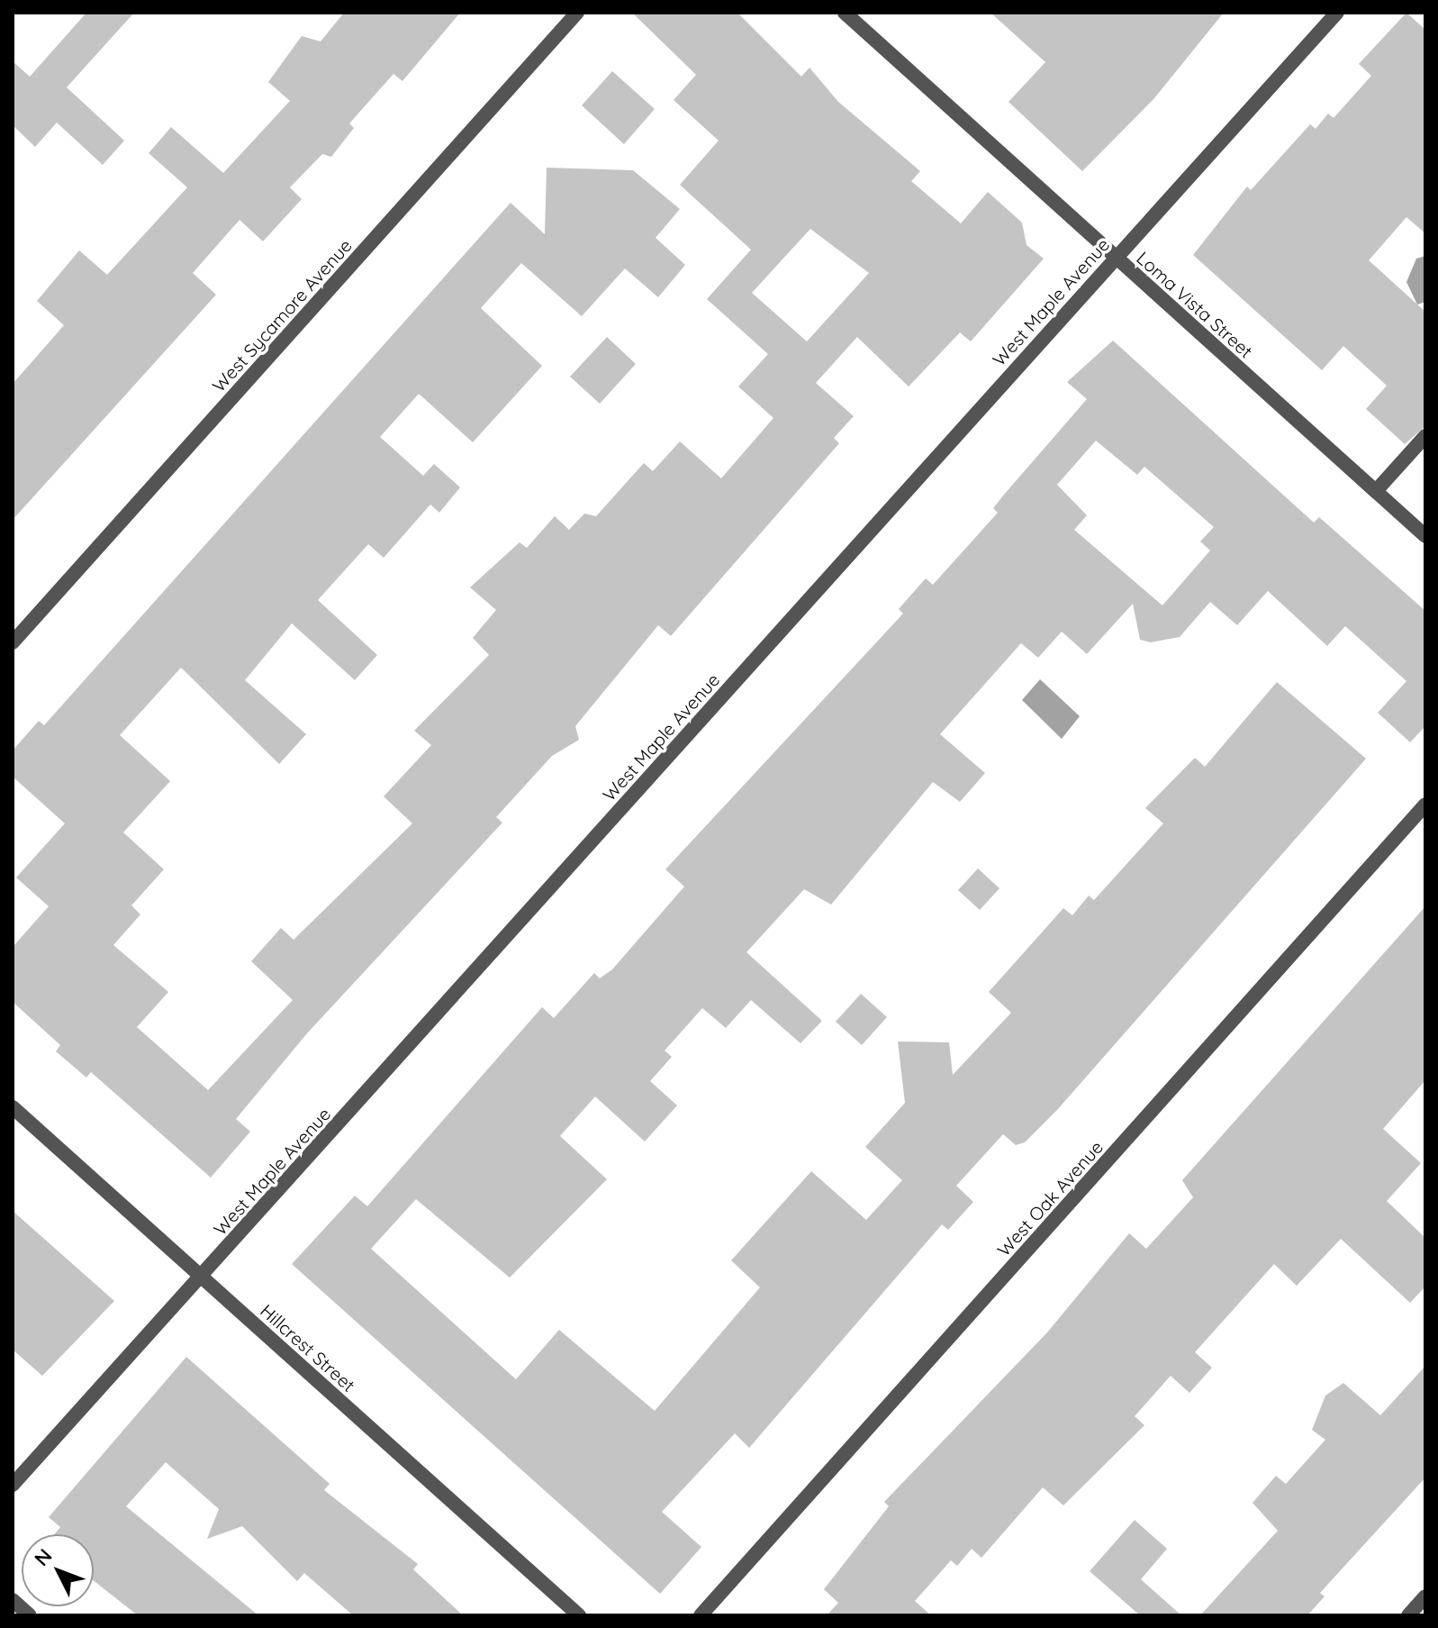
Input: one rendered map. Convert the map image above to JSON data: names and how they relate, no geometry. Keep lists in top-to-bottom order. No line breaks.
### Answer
{"streets":{"street":["West Maple Avenue","Loma Vista Street","West Sycamore Avenue","West Oak Avenue","Hillcrest Street"]},"crossings":[["West Maple Avenue","Loma Vista Street"],["West Maple Avenue","Hillcrest Street"]],"north":"top left"}
